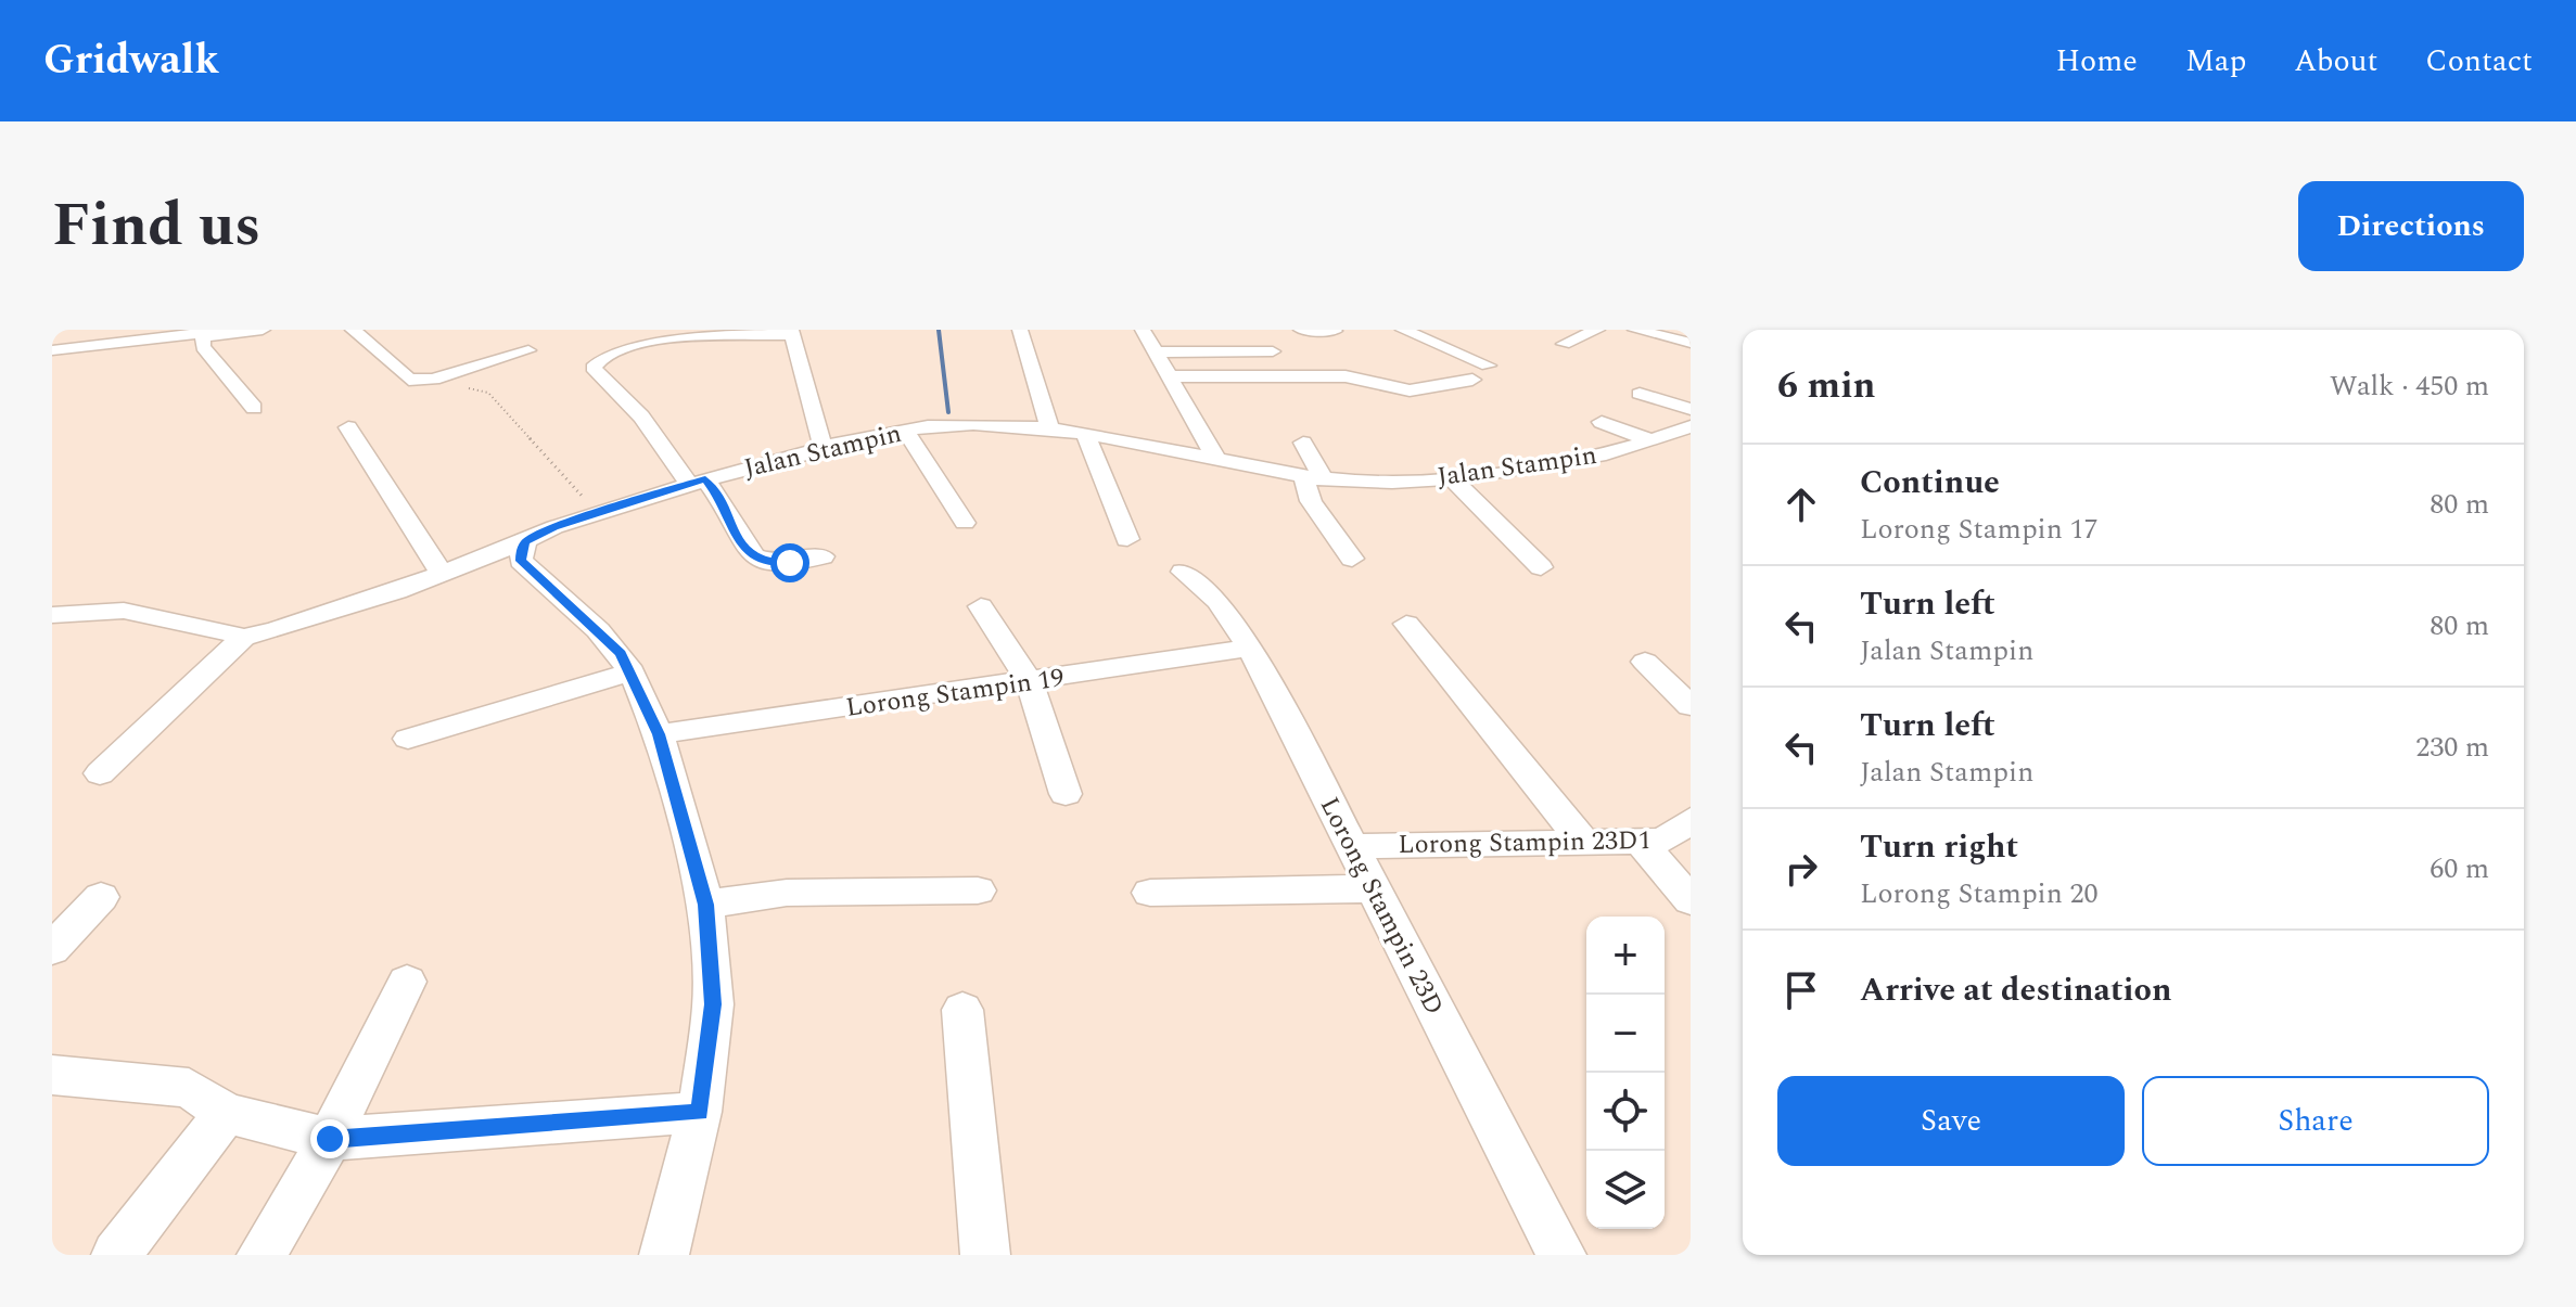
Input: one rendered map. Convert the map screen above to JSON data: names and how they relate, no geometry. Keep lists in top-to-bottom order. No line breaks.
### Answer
{"streets":{"street":["Jalan Stampin","Lorong Stampin 19","Lorong Stampin 23D1","Lorong Stampin 23D"]},"crossings":[["Lorong Stampin 19","Lorong Stampin 23D"],["Lorong Stampin 23D1","Lorong Stampin 23D"]],"page":{"header":"Gridwalk","nav":["Home","Map","About","Contact"],"title":"Find us","buttons":["Directions",["Save","Share"]],"heading":["6 min","Walk · 450 m"],"list":[["Continue","Lorong Stampin 17","80 m"],["Turn left","Jalan Stampin","80 m"],["Turn left","Jalan Stampin","230 m"],["Turn right","Lorong Stampin 20","60 m"],"Arrive at destination"],"map_buttons":["+","−"]}}
